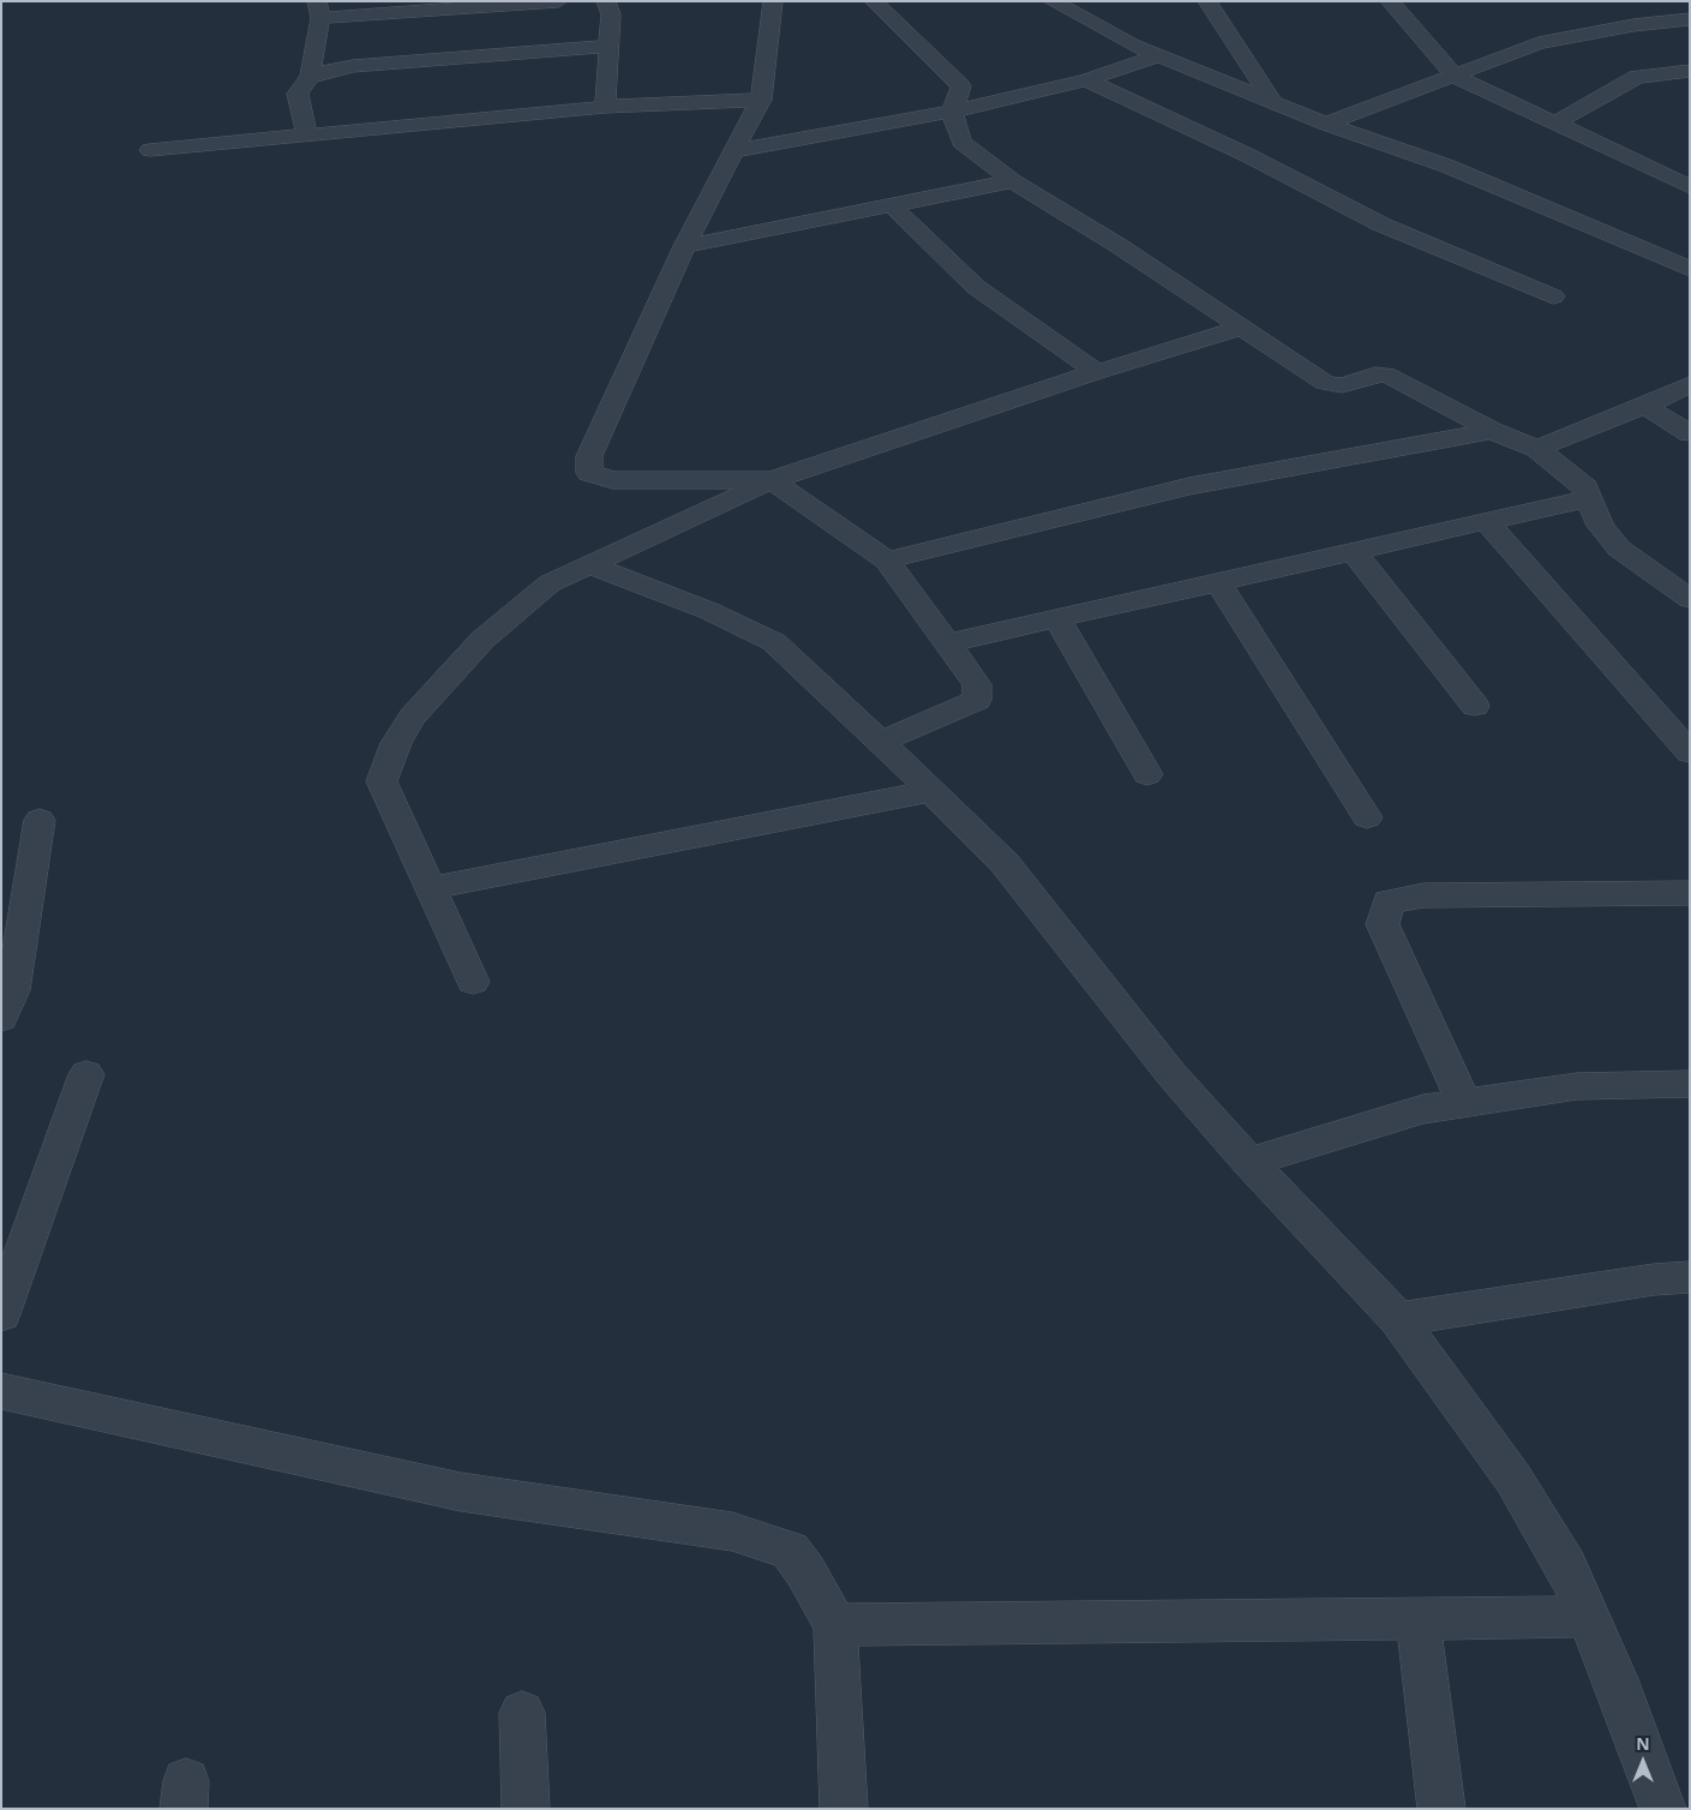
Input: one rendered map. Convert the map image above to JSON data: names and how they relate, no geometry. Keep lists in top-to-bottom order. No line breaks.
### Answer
{"north":"top"}
